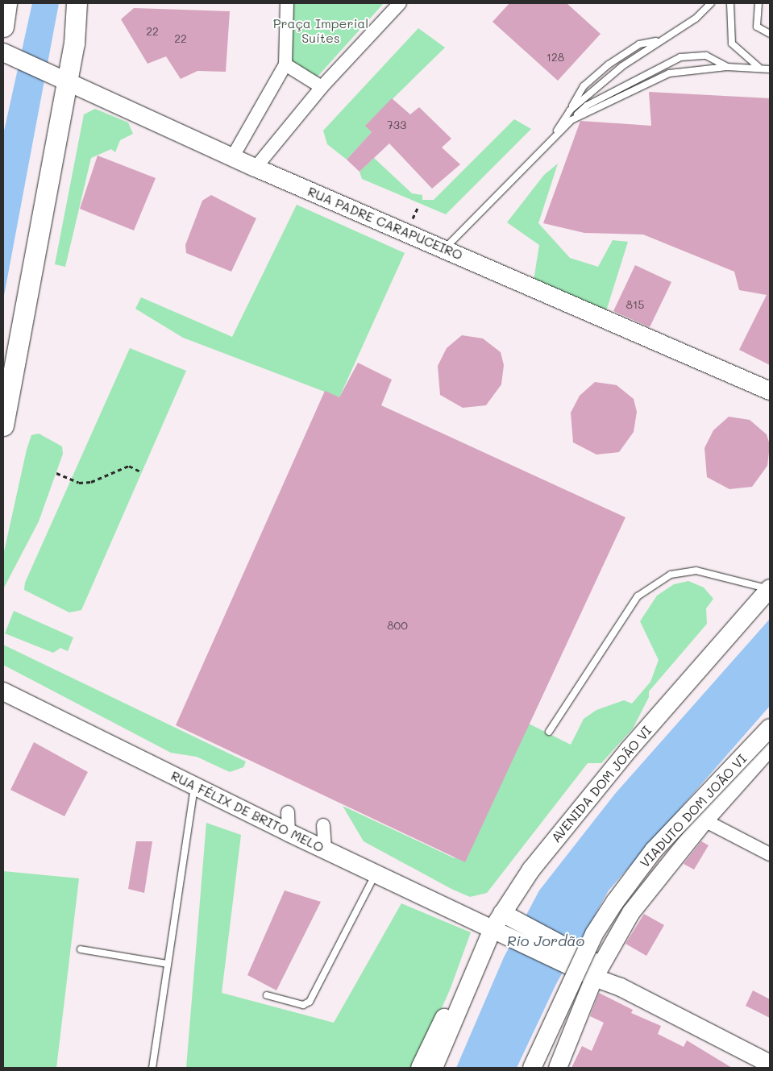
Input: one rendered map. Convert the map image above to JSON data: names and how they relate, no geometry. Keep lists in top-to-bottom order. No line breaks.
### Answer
{"streets":{"main road":["RUA PADRE CARAPUCEIRO","AVENIDA DOM JOÃO VI","VIADUTO DOM JOÃO VI","RUA FÉLIX DE BRITO MELO"]},"crossings":[["AVENIDA DOM JOÃO VI","RUA FÉLIX DE BRITO MELO"]],"water":["Rio Jordão"],"parks":["Praça Imperial Suítes"],"house_numbers":["22","22","128","733","815","800"]}
